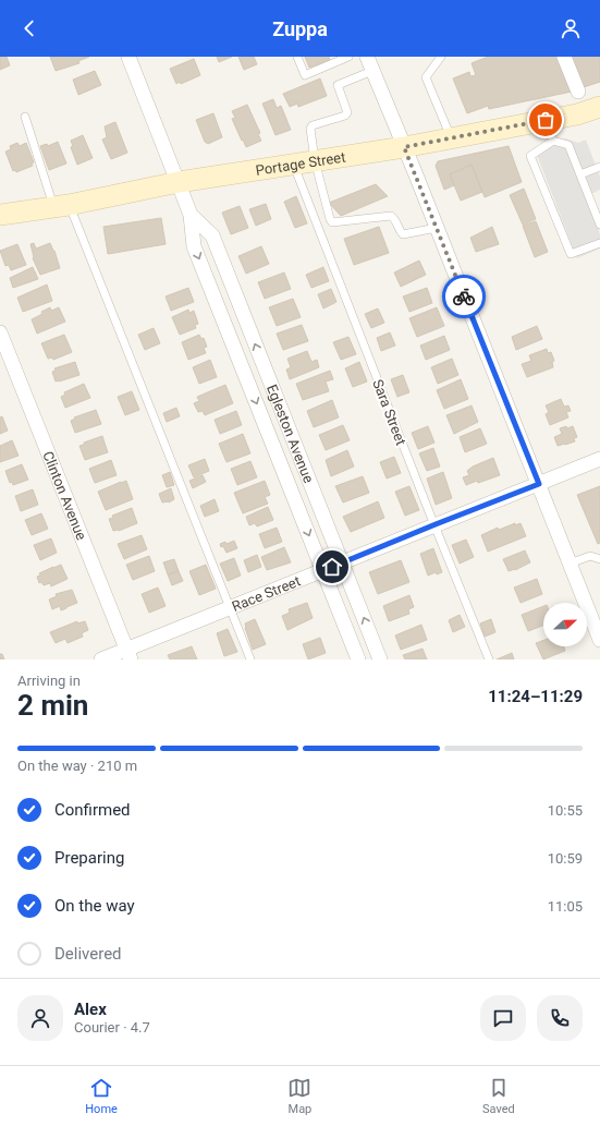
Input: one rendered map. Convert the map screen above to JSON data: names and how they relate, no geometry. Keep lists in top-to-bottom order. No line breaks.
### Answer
{"streets":{"main road":["Portage Street"],"street":["Egleston Avenue","Clinton Avenue","Race Street"],"lane":["Sara Street"]},"crossings":[["Portage Street","Sara Street"],["Portage Street","Egleston Avenue"],["Sara Street","Race Street"],["Egleston Avenue","Race Street"],["Clinton Avenue","Race Street"]],"north":"right","page":{"header":"Zuppa","heading":["2 min","Arriving in","11:24–11:29"],"panel":["Alex","Courier · 4.7"],"bar":"On the way · 210 m","list":[["Confirmed","10:55"],["Preparing","10:59"],["On the way","11:05"],"Delivered"],"tabs":["Home","Map","Saved"]}}
